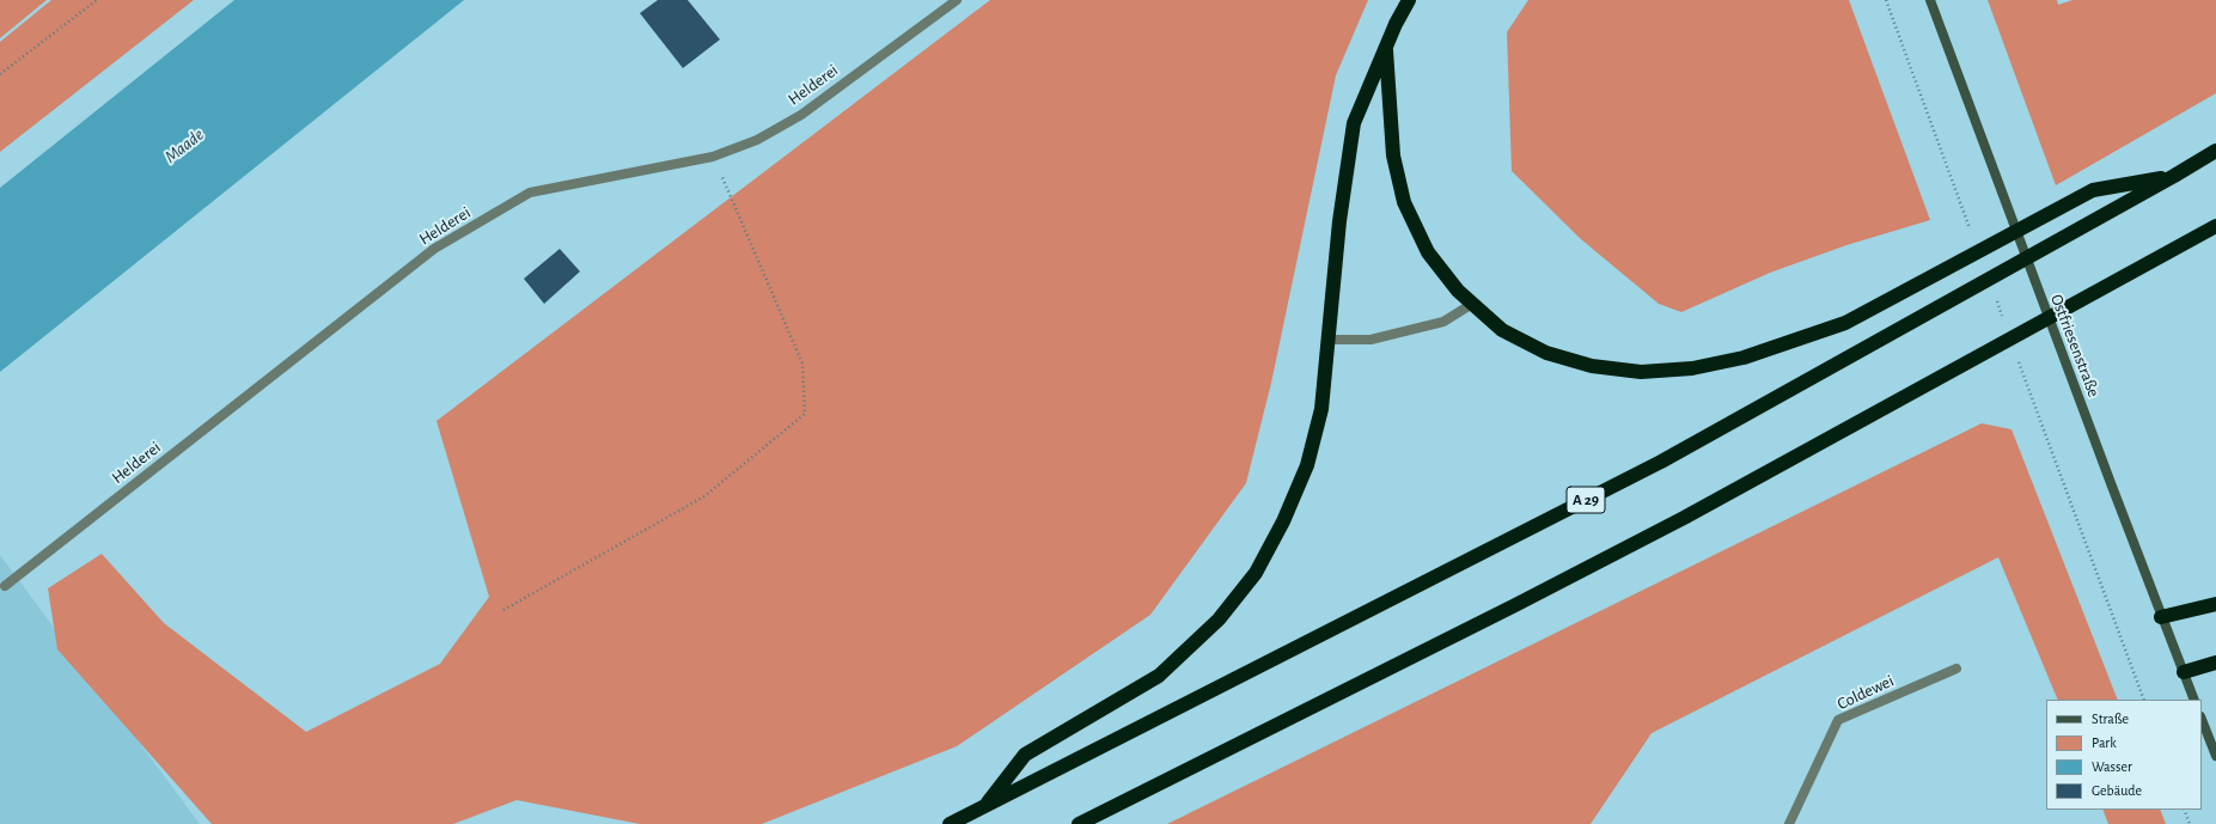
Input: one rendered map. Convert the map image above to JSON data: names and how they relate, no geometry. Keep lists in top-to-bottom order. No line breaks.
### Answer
{"streets":{"highway":["A 29"],"main road":["Ostfriesenstraße"],"street":["Helderei","Coldewei"]},"water":["Maade"],"legend":["Straße","Park","Wasser","Gebäude"]}
